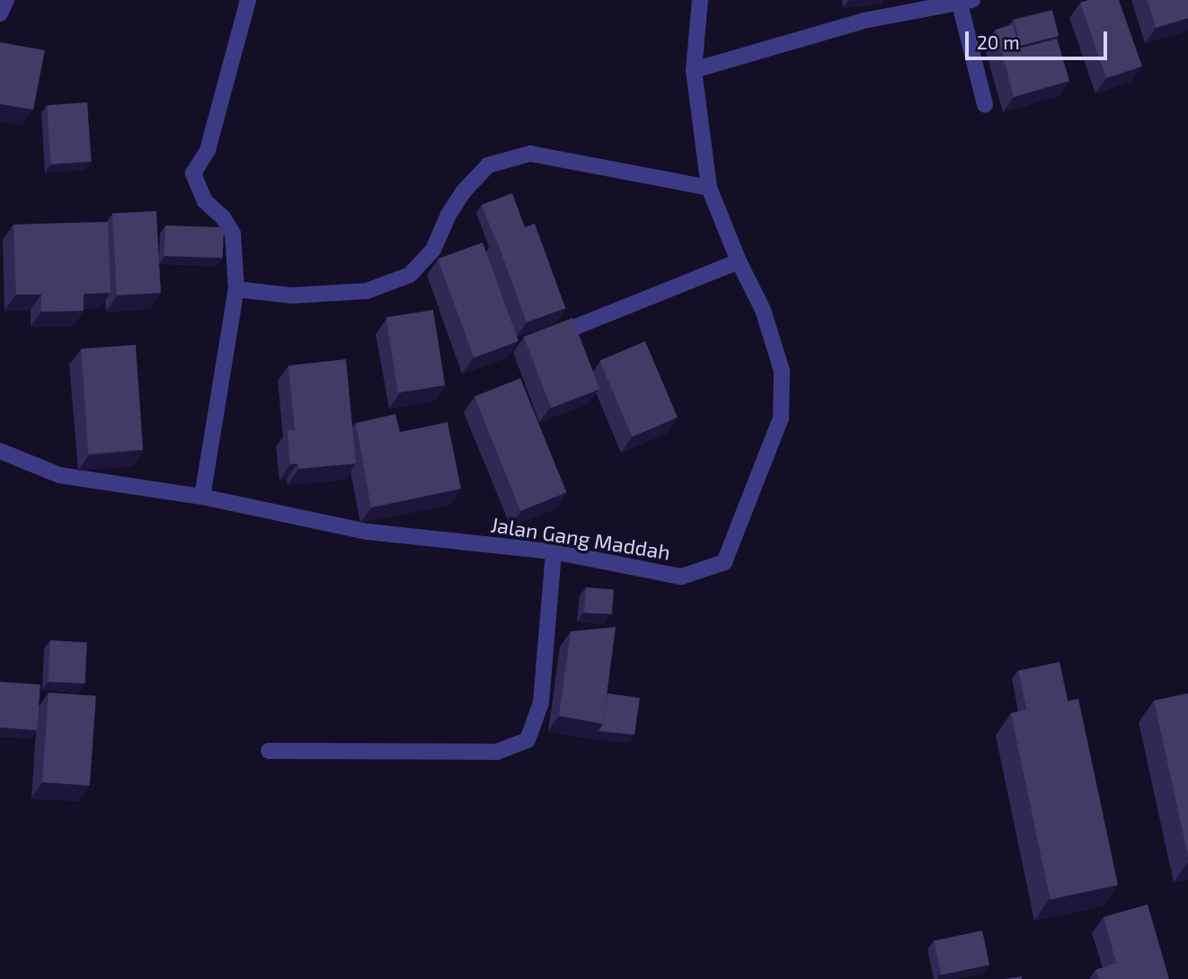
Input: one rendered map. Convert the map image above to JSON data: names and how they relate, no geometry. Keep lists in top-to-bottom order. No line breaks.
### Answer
{"streets":{"street":["Jalan Gang Maddah"]},"scale_bar":"20 m"}
